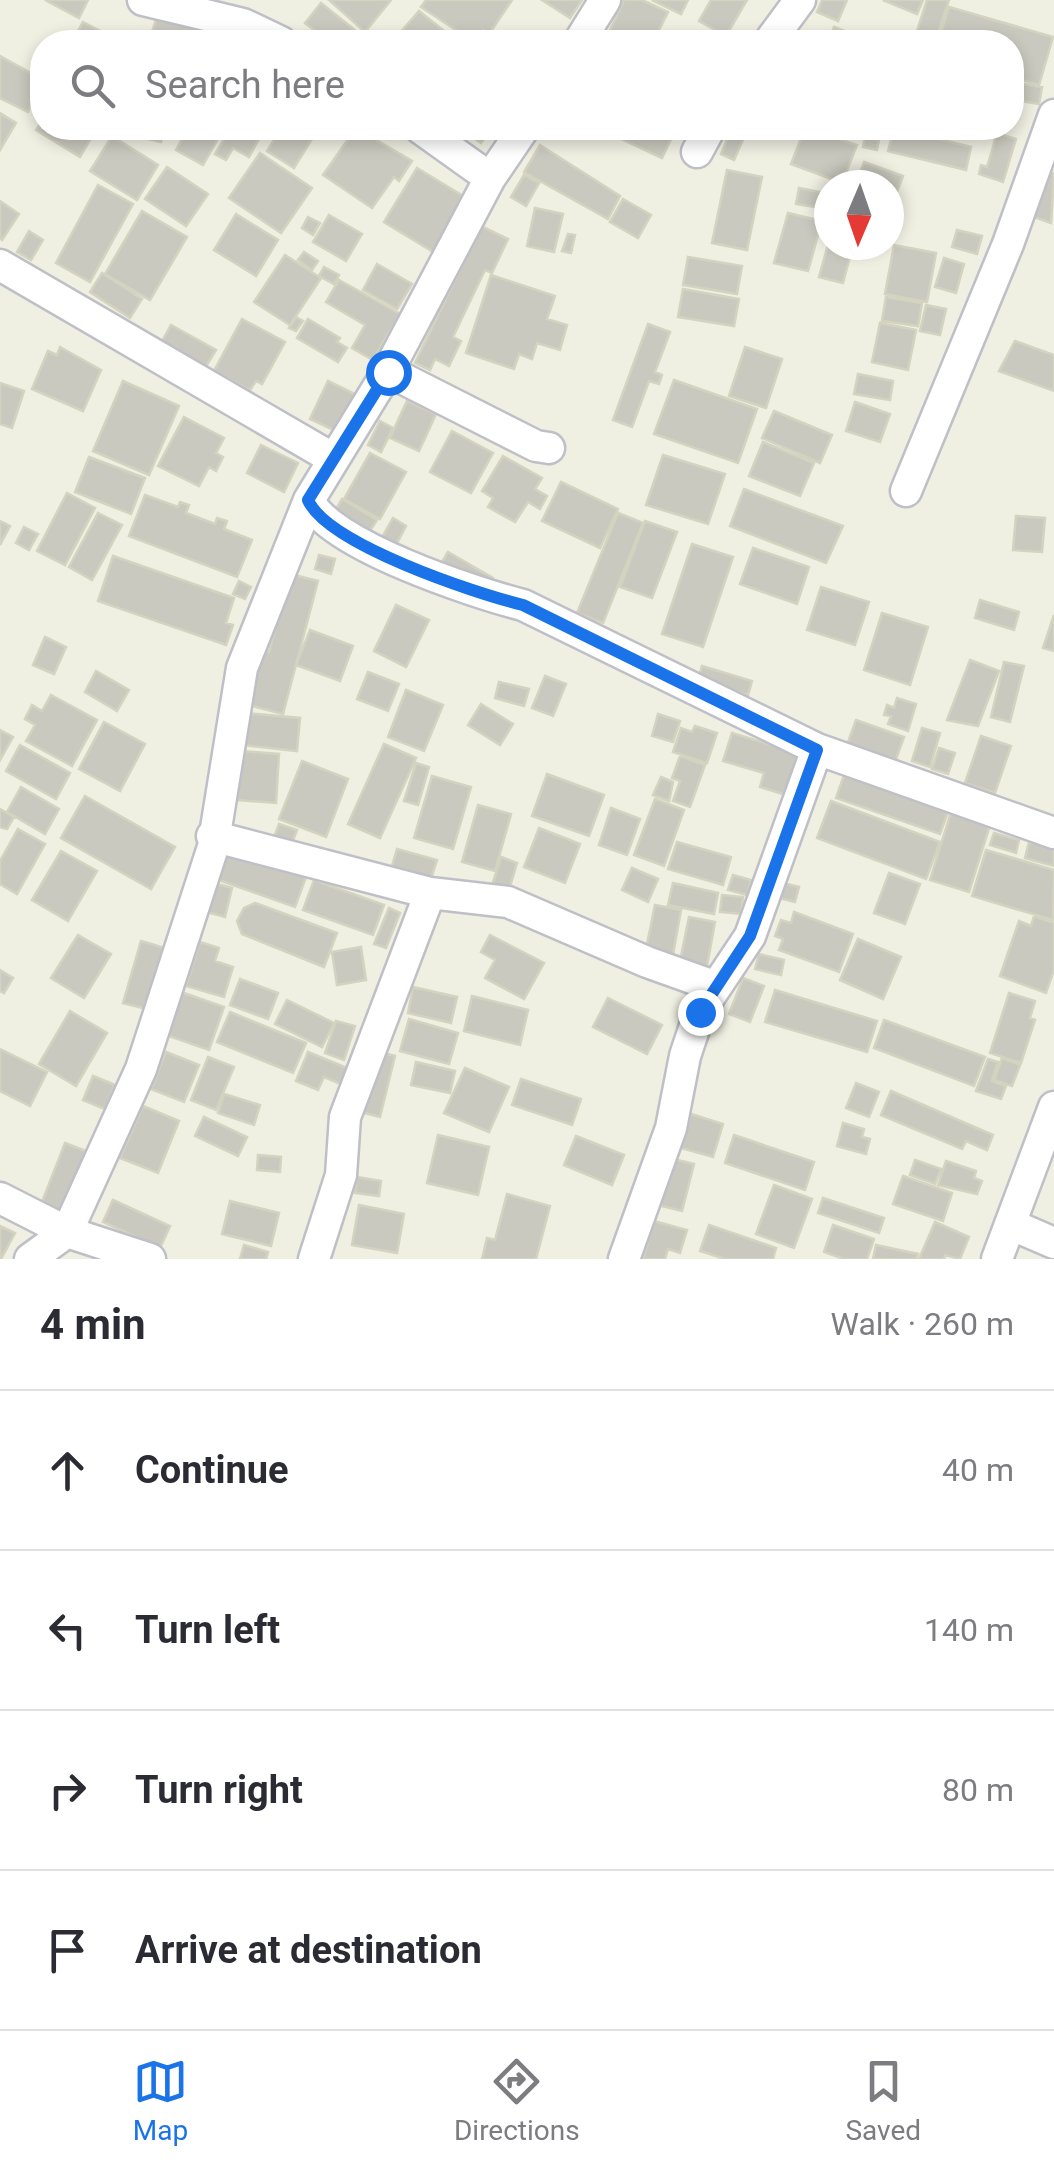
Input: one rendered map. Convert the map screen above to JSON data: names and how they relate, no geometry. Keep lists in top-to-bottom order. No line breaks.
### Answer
{"north":"bottom","page":{"search":"Search here","heading":["4 min","Walk · 260 m"],"list":[["Continue","40 m"],["Turn left","140 m"],["Turn right","80 m"],"Arrive at destination"],"nav":["Map","Directions","Saved"]}}
